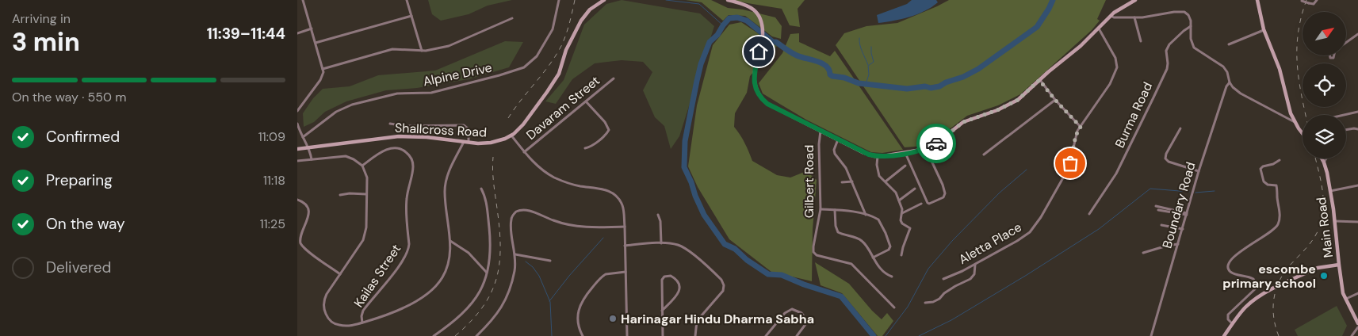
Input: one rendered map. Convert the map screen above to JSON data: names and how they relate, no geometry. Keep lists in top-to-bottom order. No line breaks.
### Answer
{"streets":{"street":["Alpine Drive","Davaram Street","Burma Road","Shallcross Road","Gilbert Road","Boundary Road","Main Road","Aletta Place","Kailas Street"]},"places":["escombe primary school","Harinagar Hindu Dharma Sabha"],"north":"top right","page":{"heading":["3 min","Arriving in","11:39–11:44"],"bar":"On the way · 550 m","list":[["Confirmed","11:09"],["Preparing","11:18"],["On the way","11:25"],"Delivered"]}}
